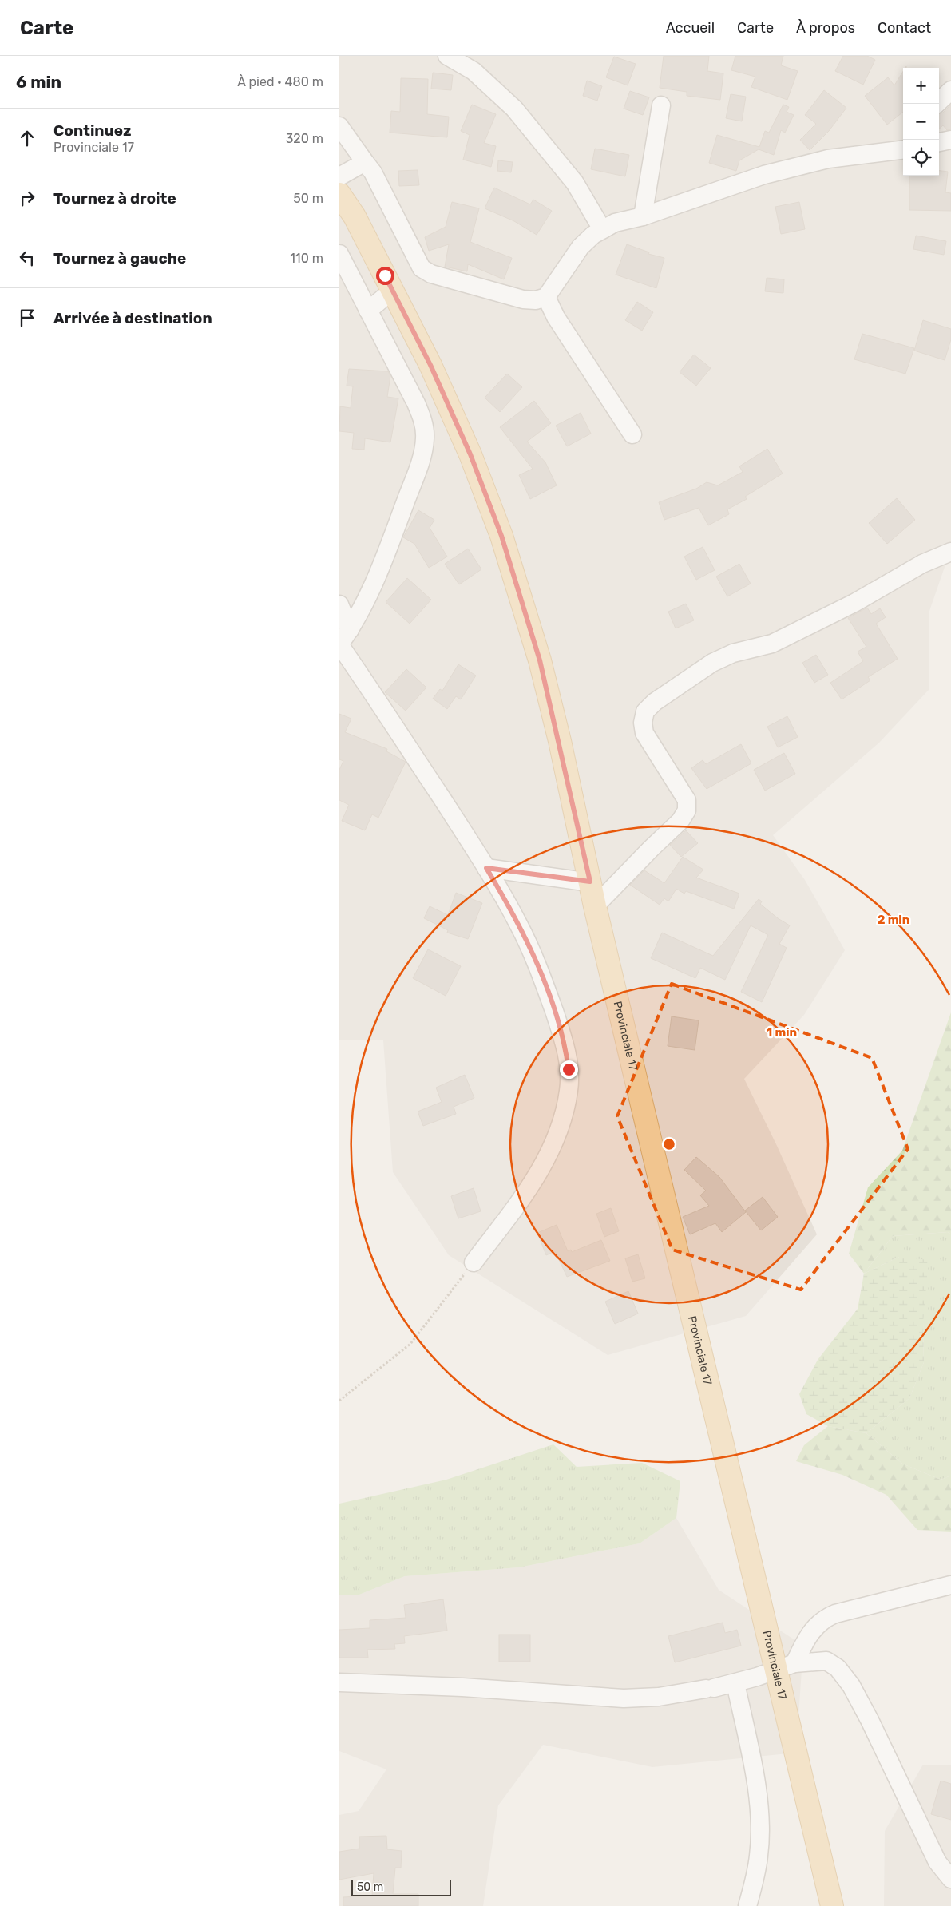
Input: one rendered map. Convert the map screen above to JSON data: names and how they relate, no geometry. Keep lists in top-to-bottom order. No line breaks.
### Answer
{"streets":{"main road":["Provinciale 17"]},"scale_bar":"50 m","page":{"header":"Carte","nav":["Accueil","Carte","À propos","Contact"],"heading":["6 min","À pied · 480 m"],"map_buttons":["+","−"],"list":[["Continuez","Provinciale 17","320 m"],["Tournez à droite","50 m"],["Tournez à gauche","110 m"],"Arrivée à destination"],"scale":"50 m"},"rings":["2 min","1 min"]}
